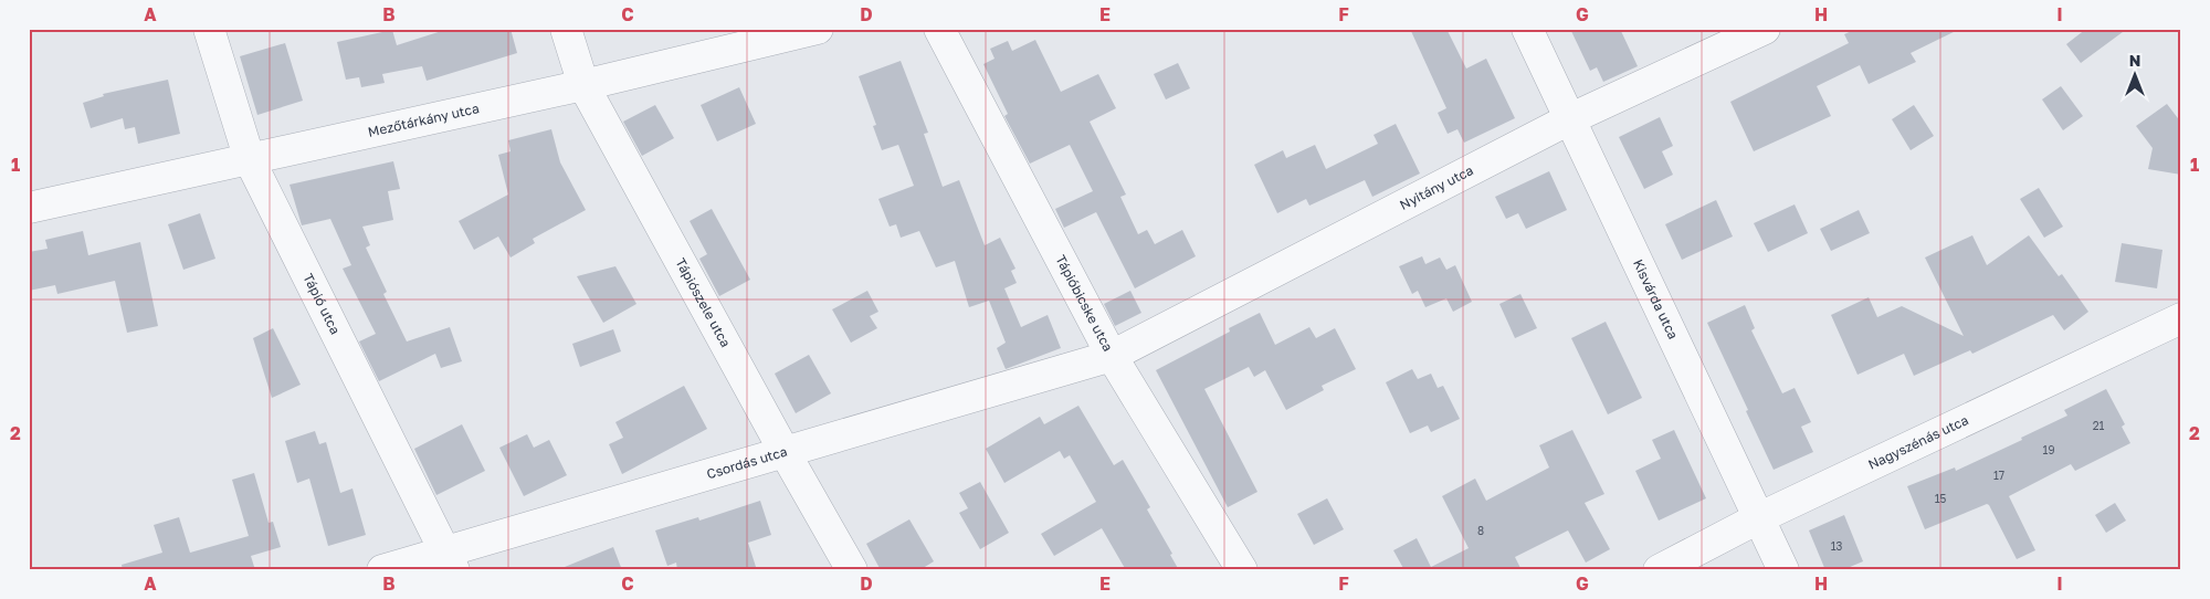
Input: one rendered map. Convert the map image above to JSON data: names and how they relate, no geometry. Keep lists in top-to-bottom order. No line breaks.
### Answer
{"streets":{"street":["Mezőtárkány utca","Nyitány utca","Kisvárda utca","Tápiószele utca","Tápió utca","Tápióbicske utca","Nagyszénás utca","Csordás utca"]},"crossings":[["Mezőtárkány utca","Tápiószele utca"],["Mezőtárkány utca","Tápió utca"],["Nyitány utca","Kisvárda utca"],["Nyitány utca","Tápióbicske utca"],["Nyitány utca","Csordás utca"],["Kisvárda utca","Nagyszénás utca"],["Tápiószele utca","Csordás utca"],["Tápió utca","Csordás utca"],["Tápióbicske utca","Csordás utca"]],"house_numbers":["21","19","17","15","8","13"],"north":"top","grid":{"columns":["A","B","C","D","E","F","G","H","I"],"rows":["1","2"]}}
